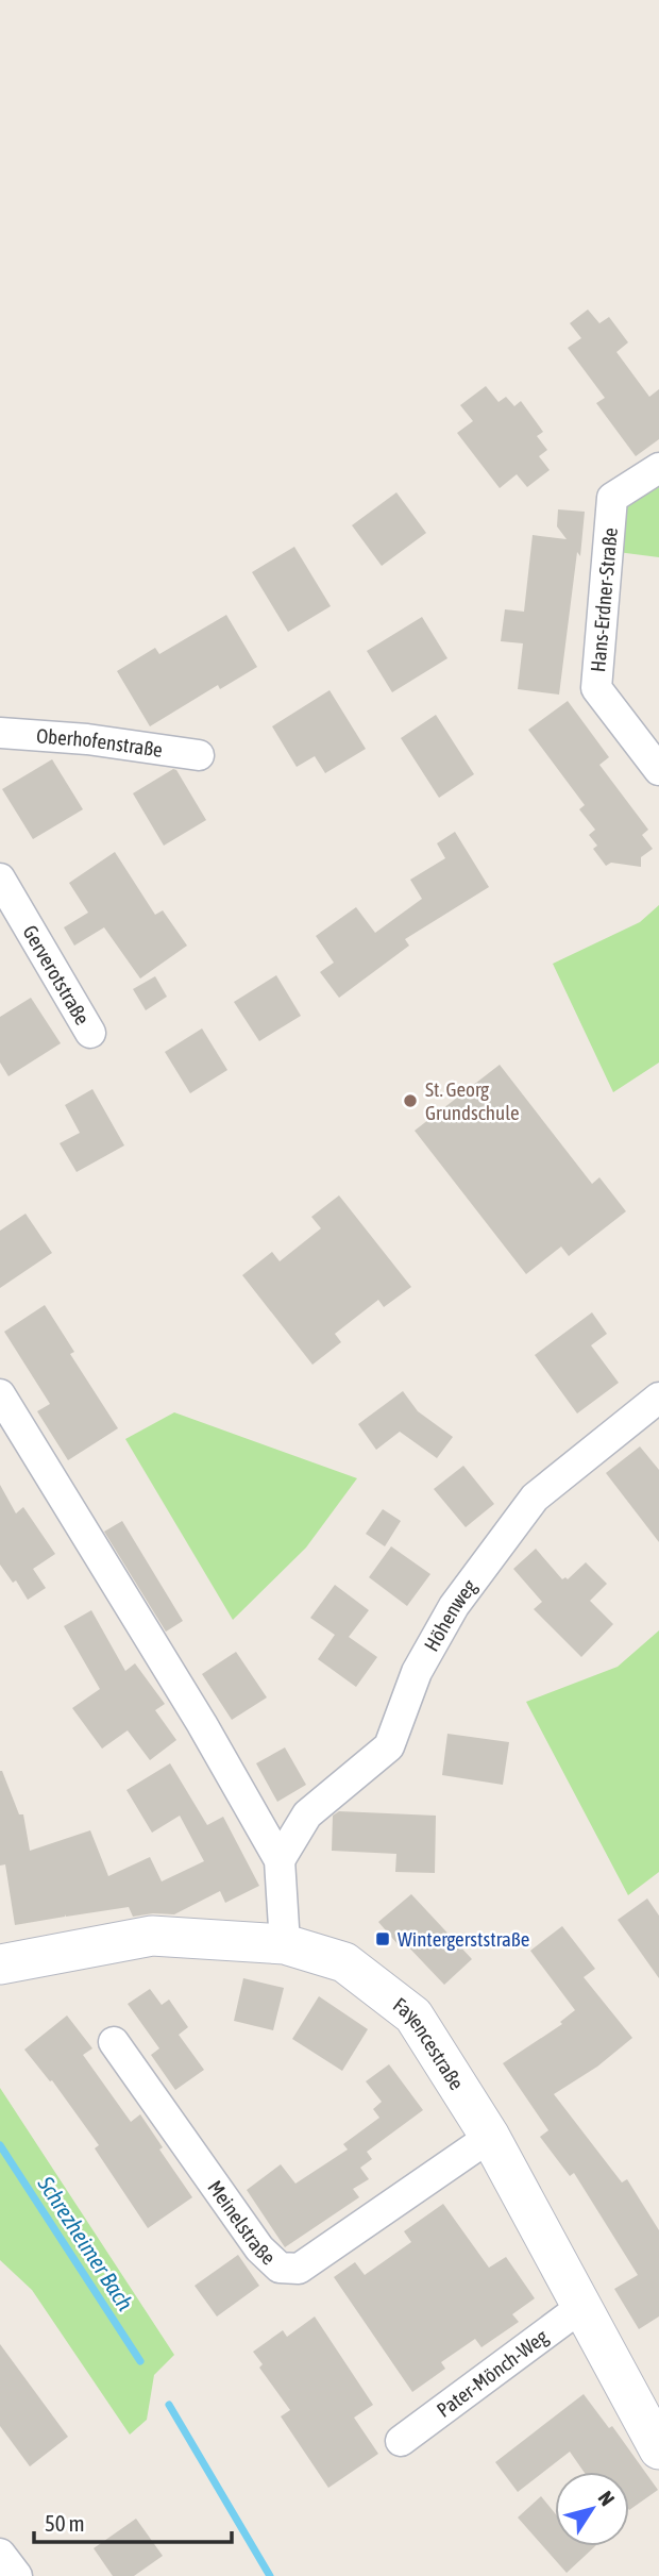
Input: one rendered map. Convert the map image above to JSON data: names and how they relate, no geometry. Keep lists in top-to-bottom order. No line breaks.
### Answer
{"streets":{"street":["Hans-Erdner-Straße","Oberhofenstraße","Gerverotstraße","Höhenweg","Fayencestraße","Meinelstraße","Pater-Mönch-Weg"]},"crossings":[["Fayencestraße","Meinelstraße"],["Fayencestraße","Pater-Mönch-Weg"]],"water":["Schrezheimer Bach"],"places":{"other":["St. Georg Grundschule"],"transit":["Wintergerststraße"]},"scale_bar":"50 m","north":"top right"}
